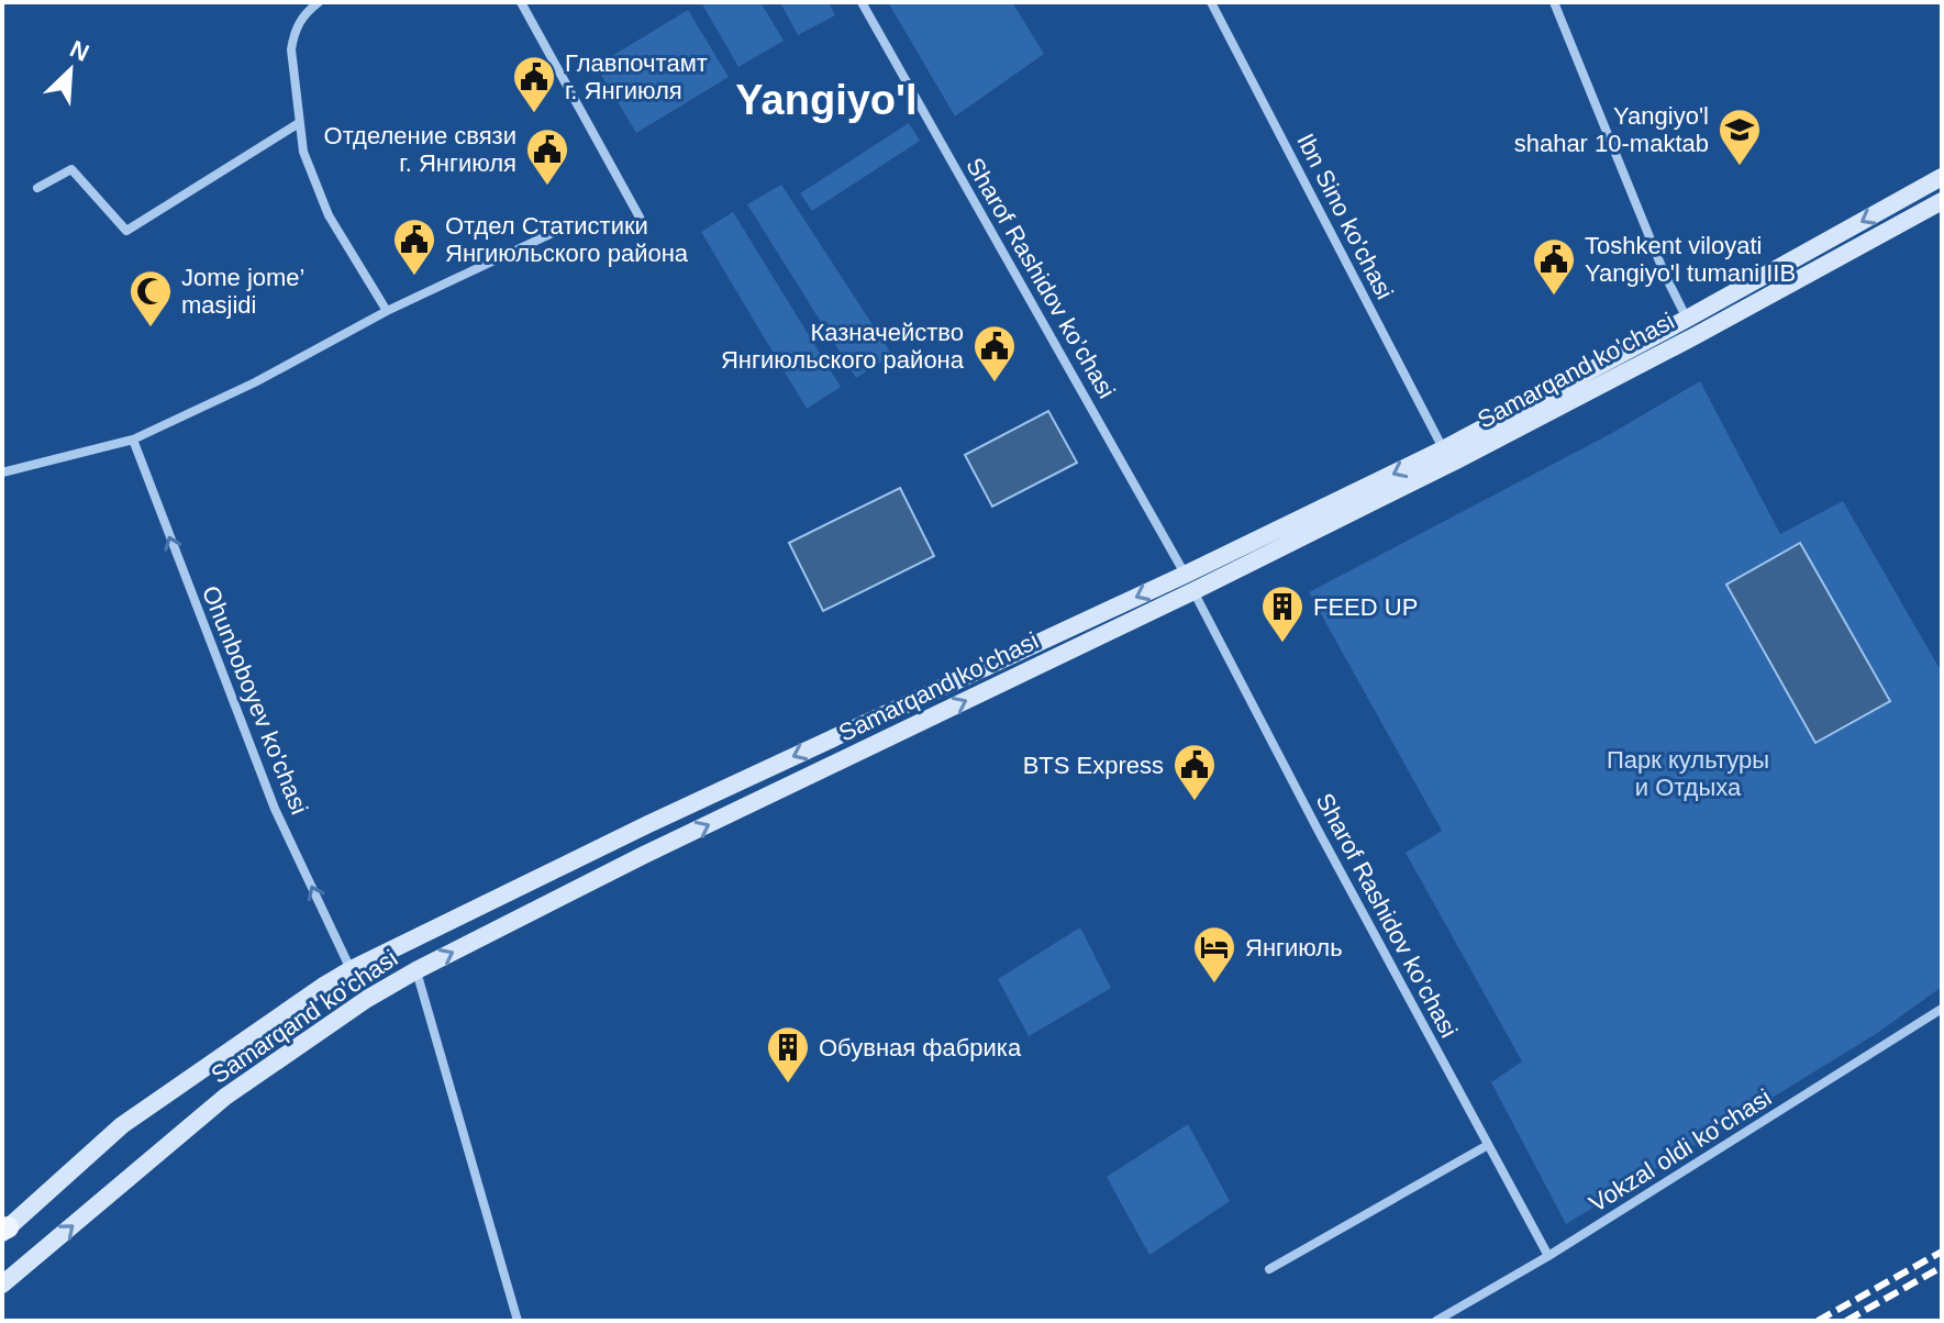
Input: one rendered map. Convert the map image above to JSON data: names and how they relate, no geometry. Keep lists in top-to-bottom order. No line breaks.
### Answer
{"streets":{"main road":["Samarqand ko'chasi"],"street":["Ibn Sino ko'chasi","Sharof Rashidov ko’chasi","Ohunboboyev ko'chasi","Vokzal oldi ko'chasi"]},"crossings":[["Ibn Sino ko'chasi","Samarqand ko'chasi"],["Sharof Rashidov ko’chasi","Samarqand ko'chasi"],["Sharof Rashidov ko’chasi","Vokzal oldi ko'chasi"],["Samarqand ko'chasi","Ohunboboyev ko'chasi"]],"one_way":["Ohunboboyev ko'chasi"],"districts":["Yangiyo'l"],"parks":["Парк культуры и Отдыха"],"places":{"public building":["Главпочтамт г. Янгиюля","Отделение связи г. Янгиюля","Отдел Статистики Янгиюльского района","Toshkent viloyati Yangiyo'l tumani IIB","Казначейство Янгиюльского района","BTS Express"],"school or university":["Yangiyo'l shahar 10-maktab"],"mosque":["Jome jome’ masjidi"],"building":["FEED UP","Обувная фабрика"],"hotel":["Янгиюль"]},"north":"top right"}
